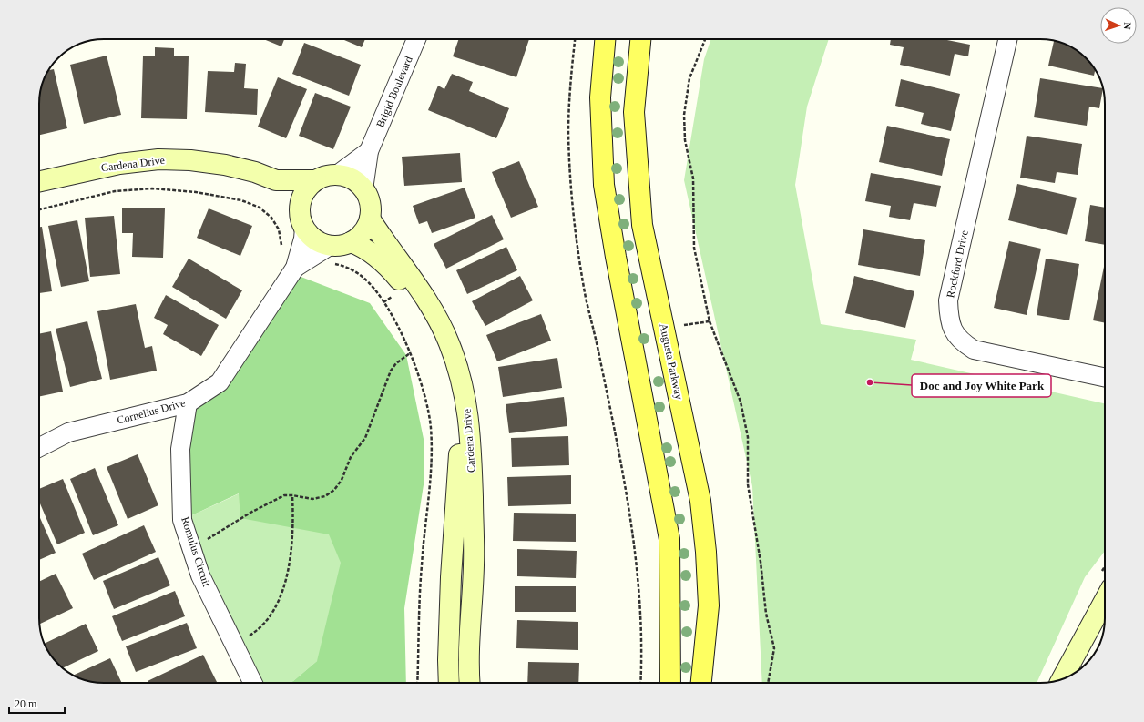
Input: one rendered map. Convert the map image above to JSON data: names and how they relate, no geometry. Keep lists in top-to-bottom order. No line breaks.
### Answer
{"streets":{"main road":["Augusta Parkway"],"street":["Brigid Boulevard","Cardena Drive","Rockford Drive","Cornelius Drive","Romulus Circuit"]},"crossings":[["Brigid Boulevard","Cardena Drive"],["Brigid Boulevard","Cornelius Drive"],["Cardena Drive","Cornelius Drive"],["Cornelius Drive","Romulus Circuit"]],"places":["Doc and Joy White Park"],"scale_bar":"20 m","north":"right"}
